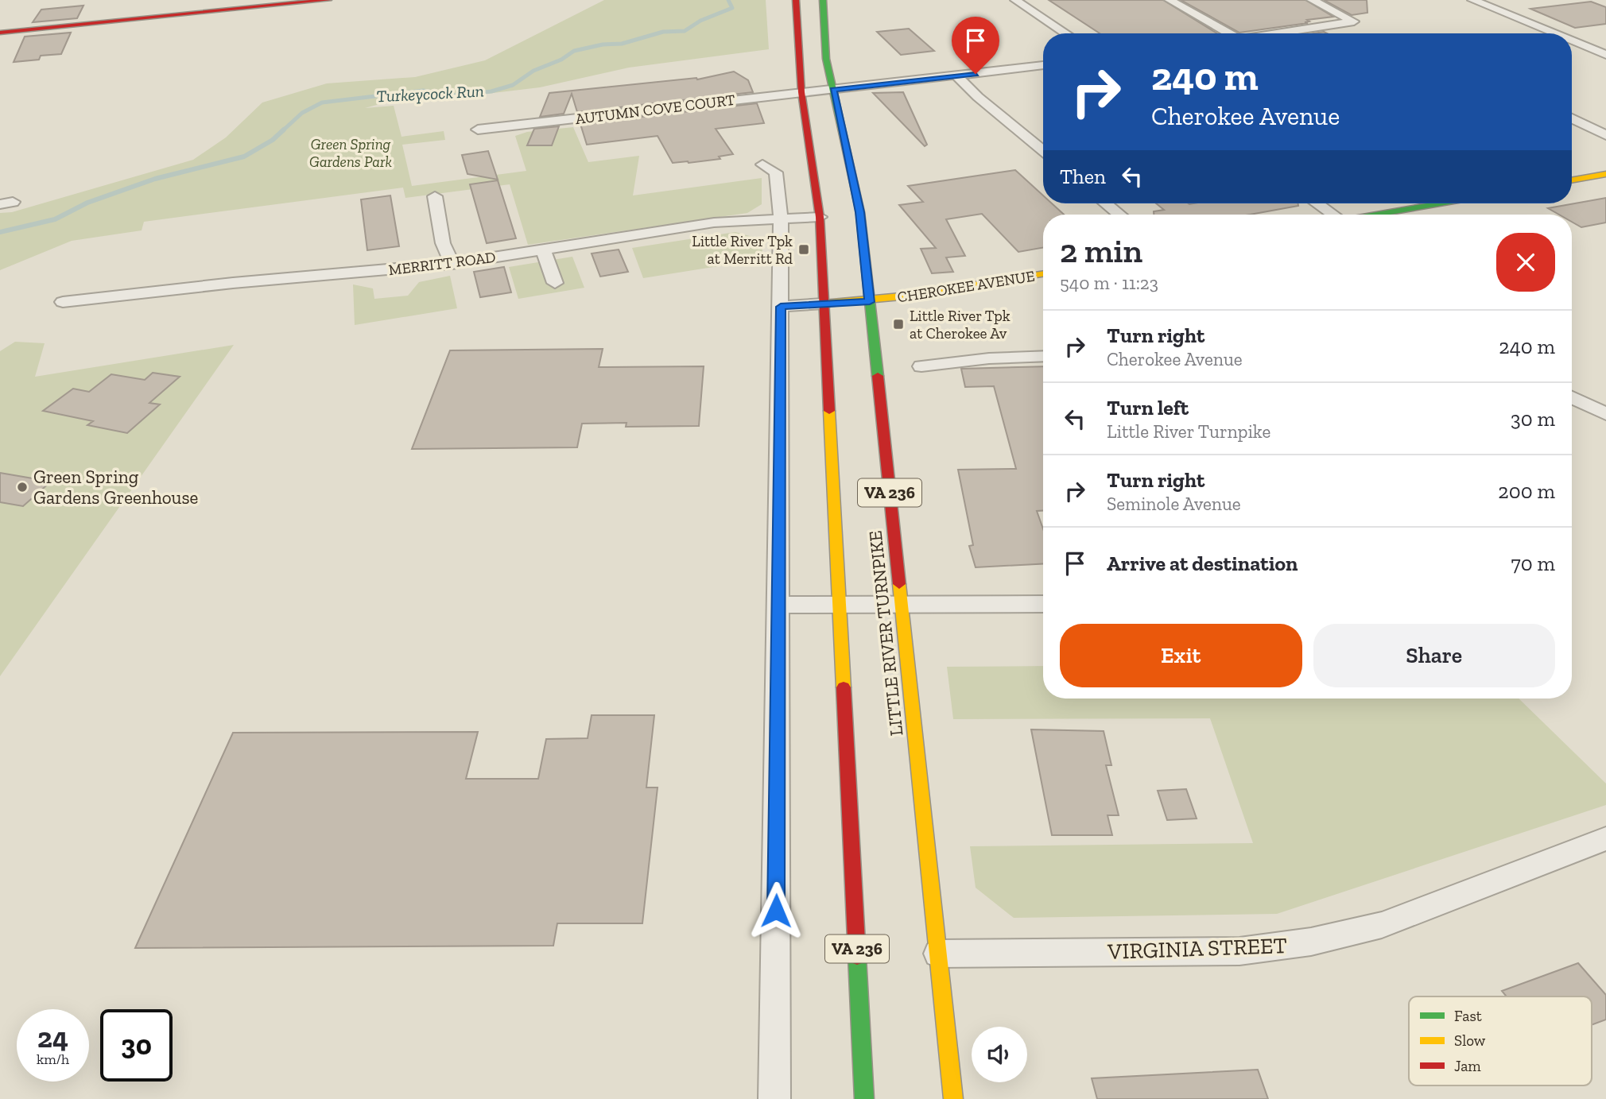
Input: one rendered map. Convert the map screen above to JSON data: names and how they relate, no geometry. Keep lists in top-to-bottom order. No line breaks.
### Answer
{"streets":{"main road":["CHEROKEE AVENUE","VA 236","LITTLE RIVER TURNPIKE"],"street":["AUTUMN COVE COURT","MERRITT ROAD","VIRGINIA STREET"]},"crossings":[["AUTUMN COVE COURT","VA 236"],["AUTUMN COVE COURT","LITTLE RIVER TURNPIKE"],["MERRITT ROAD","VA 236"],["CHEROKEE AVENUE","VA 236"],["CHEROKEE AVENUE","LITTLE RIVER TURNPIKE"],["LITTLE RIVER TURNPIKE","VIRGINIA STREET"]],"water":["Turkeycock Run"],"parks":["Green Spring Gardens Park"],"places":{"transit":["Little River Tpk at Merritt Rd","Little River Tpk at Cherokee Av"],"other":["Green Spring Gardens Greenhouse"]},"legend":["Fast","Slow","Jam"],"page":{"turn":["240 m","Cherokee Avenue"],"then":"Then","heading":["2 min","540 m · 11:23"],"list":[{"name":"Turn right","note":"Cherokee Avenue","value":"240 m"},{"name":"Turn left","note":"Little River Turnpike","value":"30 m"},{"name":"Turn right","note":"Seminole Avenue","value":"200 m"},{"name":"Arrive at destination","value":"70 m"}],"buttons":["Exit","Share"],"speed":"24 km/h","limit":"30"}}
